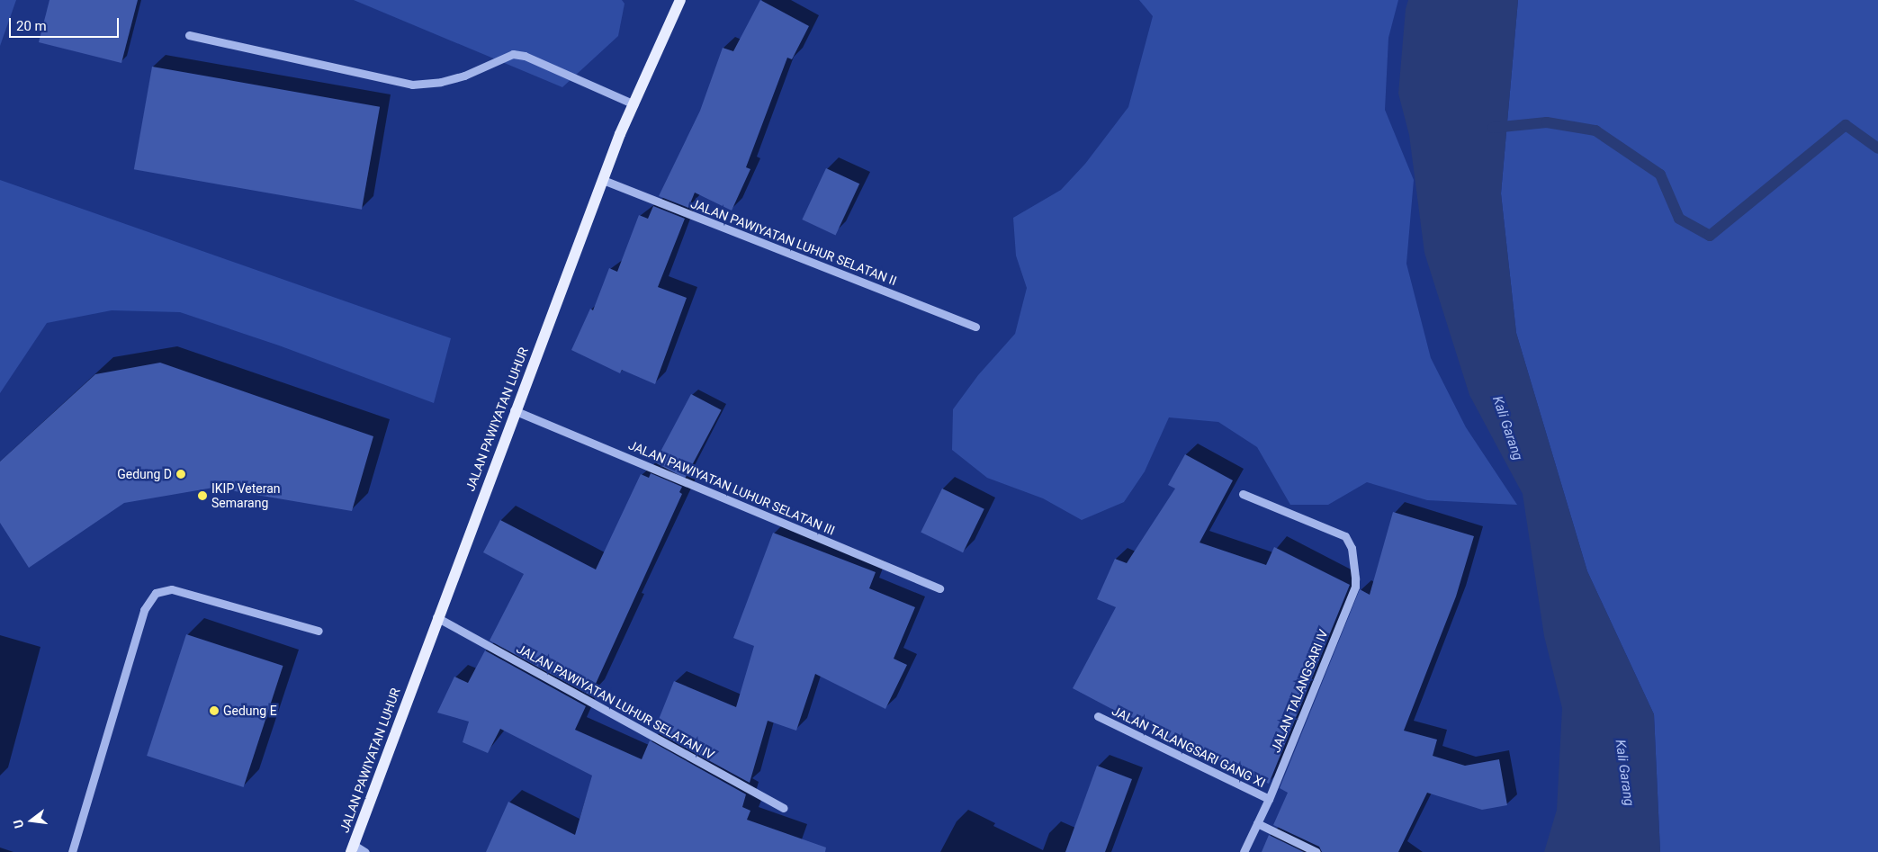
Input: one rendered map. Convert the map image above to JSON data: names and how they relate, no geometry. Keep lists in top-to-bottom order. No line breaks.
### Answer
{"streets":{"main road":["JALAN PAWIYATAN LUHUR"],"street":["JALAN PAWIYATAN LUHUR SELATAN II","JALAN PAWIYATAN LUHUR SELATAN III","JALAN TALANGSARI IV","JALAN PAWIYATAN LUHUR SELATAN IV","JALAN TALANGSARI GANG XI"]},"crossings":[["JALAN PAWIYATAN LUHUR SELATAN II","JALAN PAWIYATAN LUHUR"],["JALAN PAWIYATAN LUHUR","JALAN PAWIYATAN LUHUR SELATAN III"],["JALAN PAWIYATAN LUHUR","JALAN PAWIYATAN LUHUR SELATAN IV"],["JALAN TALANGSARI IV","JALAN TALANGSARI GANG XI"]],"water":["Kali Garang"],"places":["Gedung D","IKIP Veteran Semarang","Gedung E"],"scale_bar":"20 m","north":"left"}
